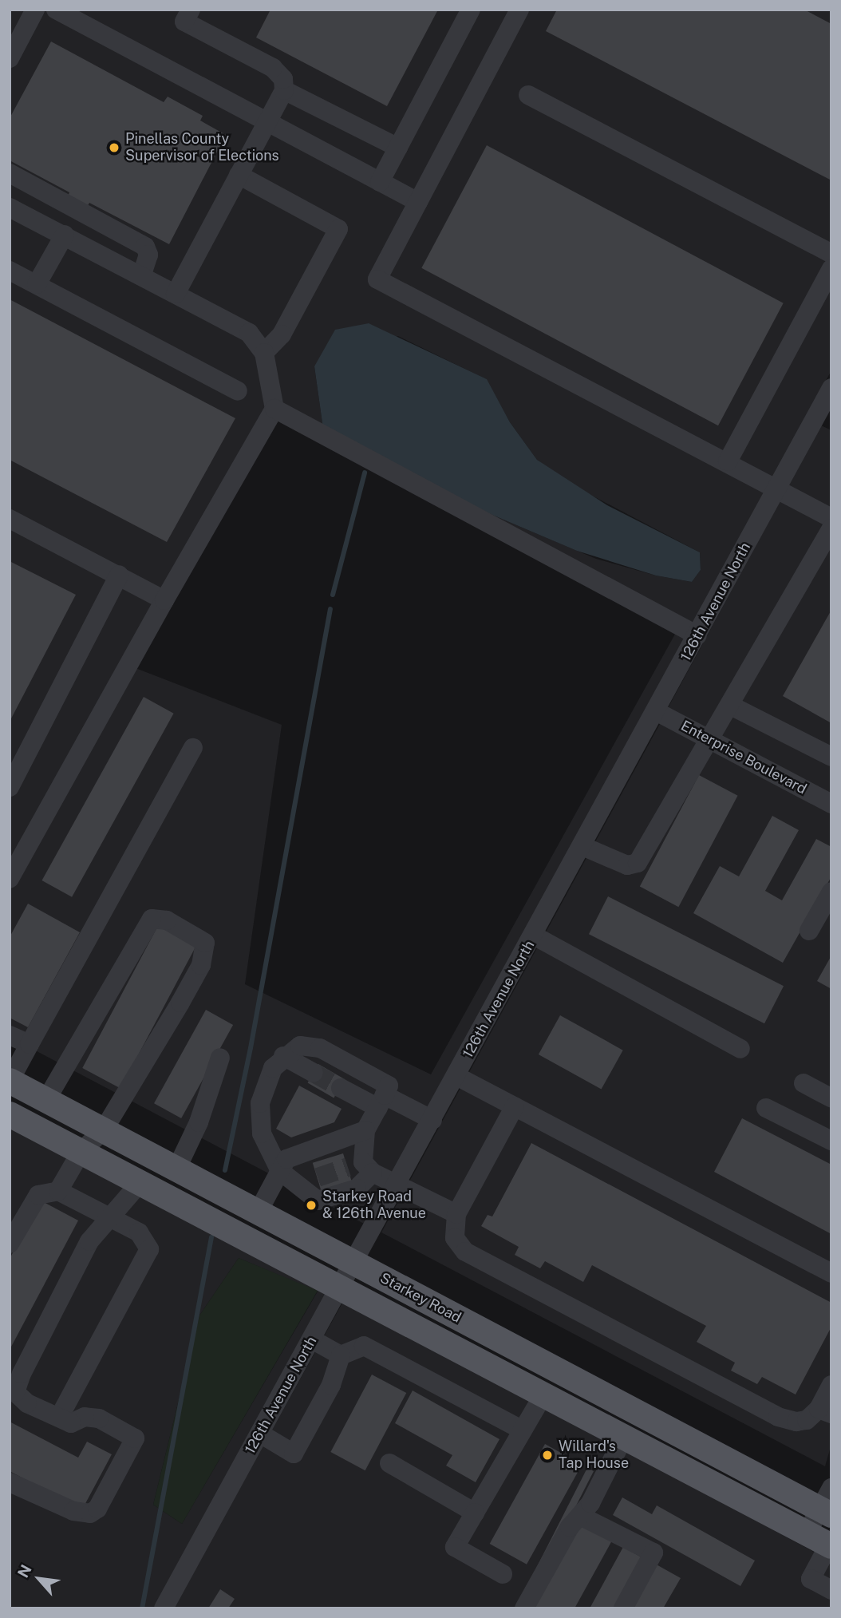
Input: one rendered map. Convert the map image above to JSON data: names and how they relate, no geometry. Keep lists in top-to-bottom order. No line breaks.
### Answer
{"streets":{"main road":["Starkey Road"],"street":["126th Avenue North","Enterprise Boulevard"]},"crossings":[["126th Avenue North","Enterprise Boulevard"],["126th Avenue North","Starkey Road"]],"places":["Pinellas County Supervisor of Elections","Starkey Road & 126th Avenue","Willard's Tap House"],"north":"top left"}
